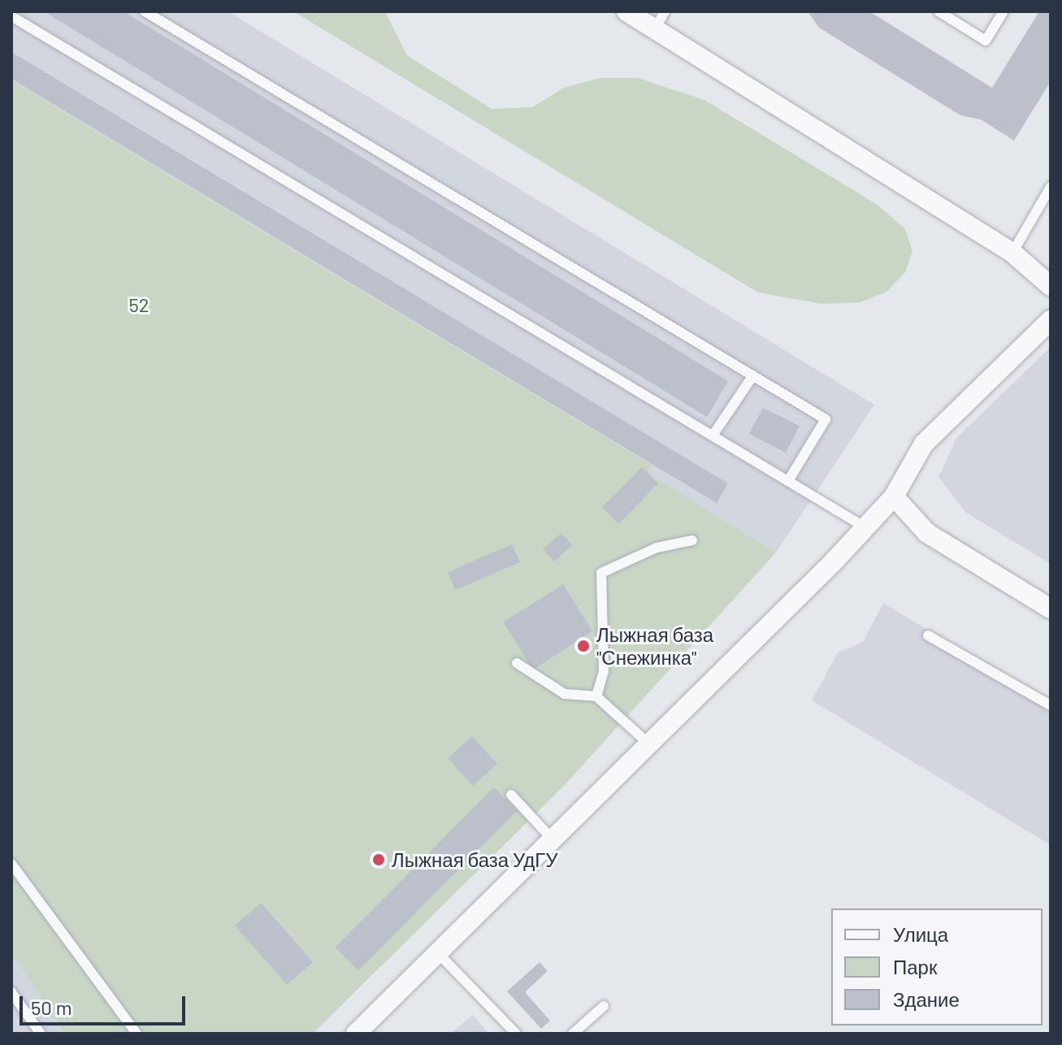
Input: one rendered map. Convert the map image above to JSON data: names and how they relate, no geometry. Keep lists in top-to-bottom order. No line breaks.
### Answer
{"parks":["52"],"places":["Лыжная база \"Снежинка\"","Лыжная база УдГУ"],"legend":["Улица","Парк","Здание"],"scale_bar":"50 m"}
